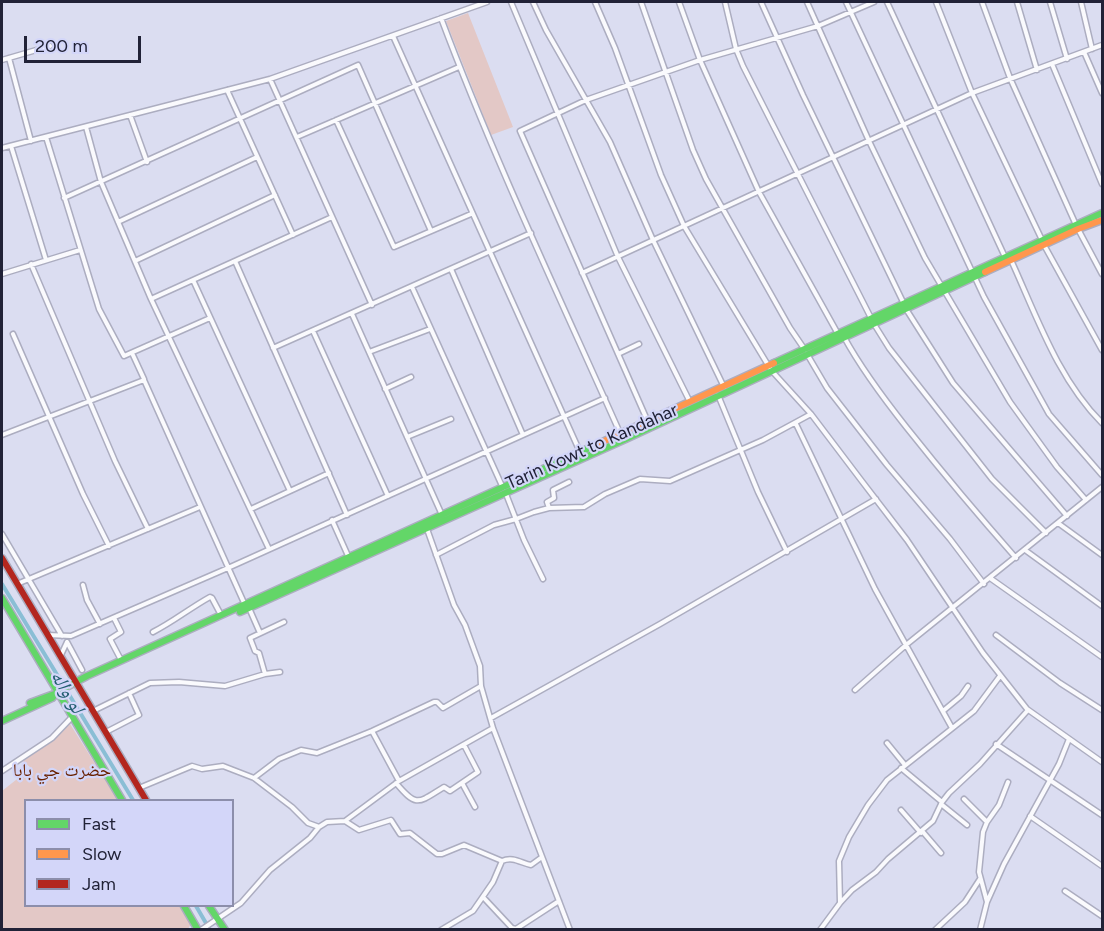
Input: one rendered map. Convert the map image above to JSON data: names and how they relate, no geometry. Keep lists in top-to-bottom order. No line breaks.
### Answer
{"streets":{"main road":["Tarin Kowt to Kandahar"]},"water":["لو واله"],"parks":["حضرت جي بابا"],"legend":["Fast","Slow","Jam"],"scale_bar":"200 m"}
